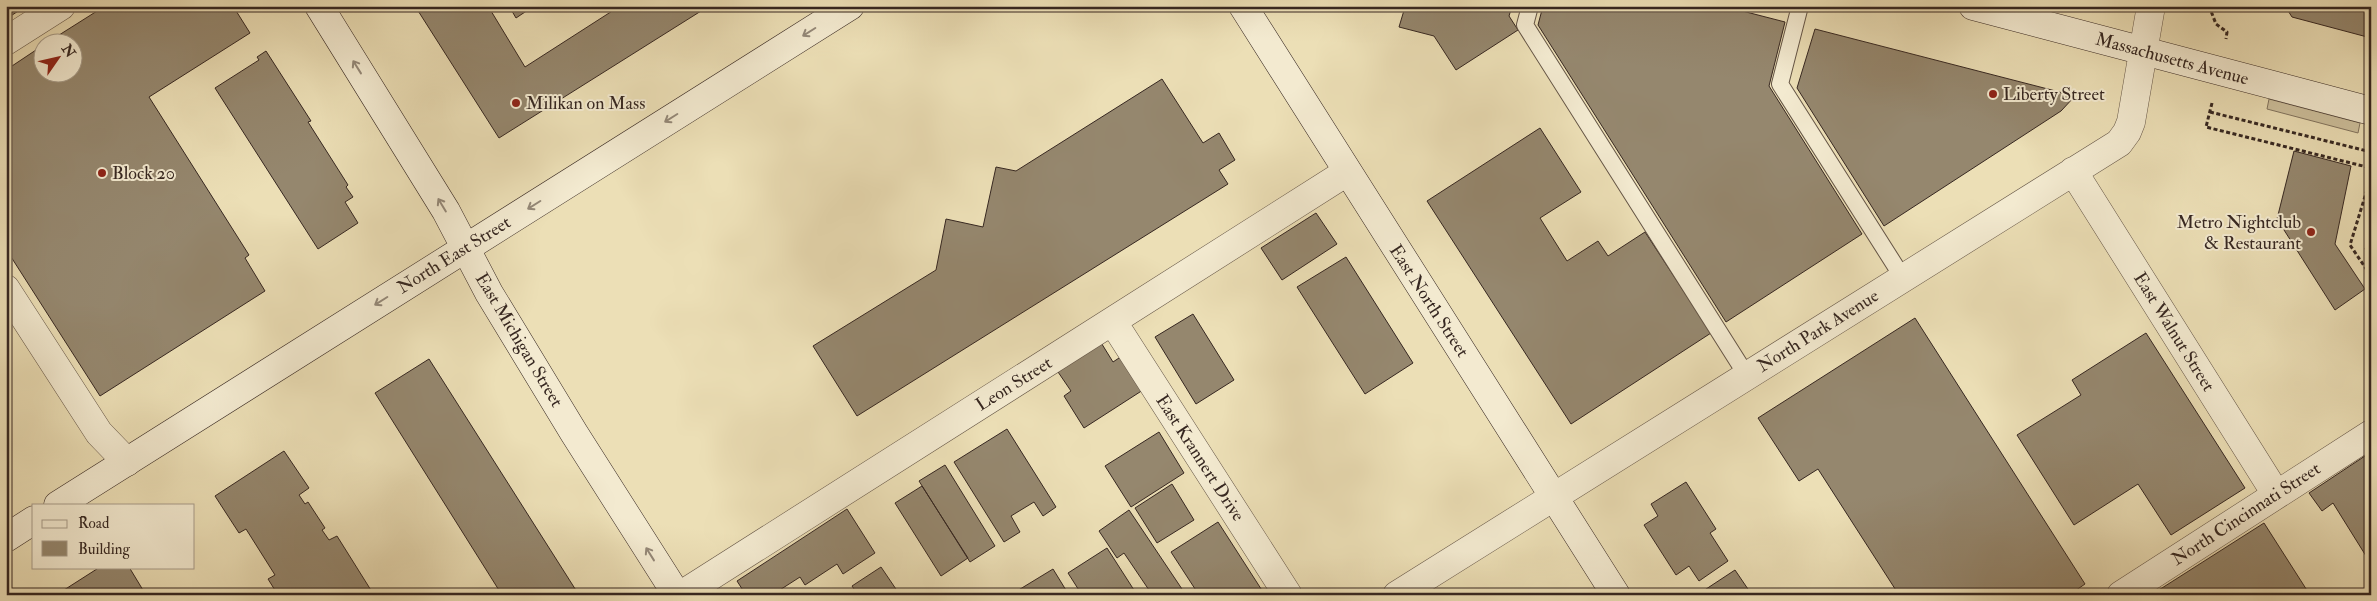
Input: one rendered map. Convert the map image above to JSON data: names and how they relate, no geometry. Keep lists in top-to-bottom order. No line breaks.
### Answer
{"streets":{"street":["Massachusetts Avenue","North East Street","East North Street","North Park Avenue","East Walnut Street","East Michigan Street","Leon Street","East Krannert Drive","North Cincinnati Street"]},"crossings":[["Massachusetts Avenue","North Park Avenue"],["North East Street","East Michigan Street"],["East North Street","North Park Avenue"],["East North Street","Leon Street"],["North Park Avenue","East Walnut Street"],["East Walnut Street","North Cincinnati Street"],["Leon Street","East Krannert Drive"]],"one_way":["North East Street","East Michigan Street"],"places":["Liberty Street","Milikan on Mass","Block 20","Metro Nightclub & Restaurant"],"legend":["Road","Building"],"north":"top right"}
